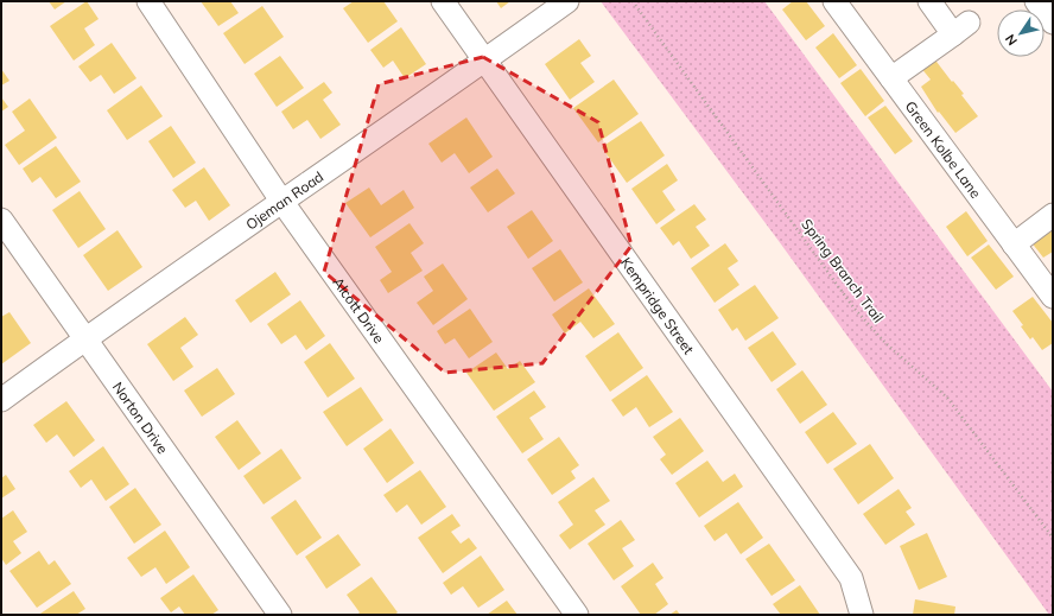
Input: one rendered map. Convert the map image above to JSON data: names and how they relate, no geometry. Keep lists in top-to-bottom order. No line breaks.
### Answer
{"streets":{"street":["Green Kolbe Lane","Ojeman Road","Kempridge Street","Alcott Drive","Norton Drive"],"path":["Spring Branch Trail"]},"crossings":[["Ojeman Road","Kempridge Street"],["Ojeman Road","Alcott Drive"],["Ojeman Road","Norton Drive"]],"north":"bottom left"}
